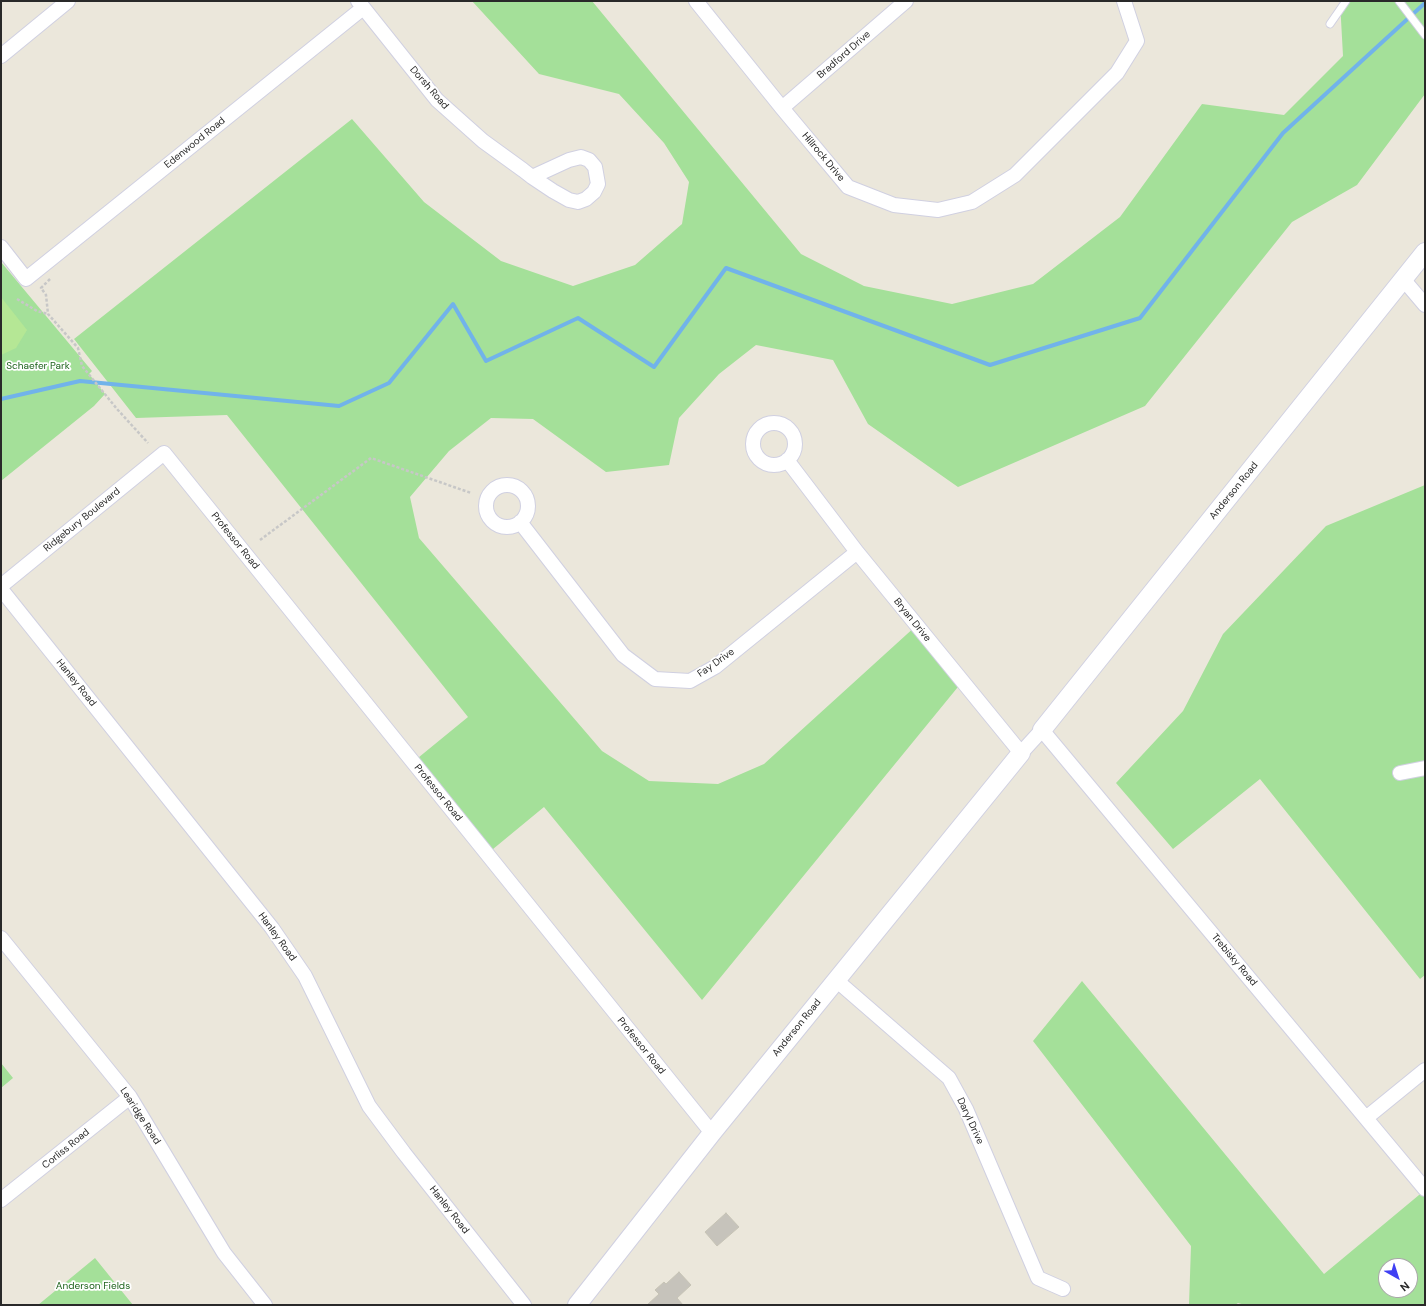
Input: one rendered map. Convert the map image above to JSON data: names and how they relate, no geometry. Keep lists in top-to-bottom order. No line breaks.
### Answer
{"streets":{"street":["Bradford Drive","Dorsh Road","Edenwood Road","Hillrock Drive","Anderson Road","Ridgebury Boulevard","Professor Road","Bryan Drive","Fay Drive","Hanley Road","Trebisky Road","Learidge Road","Daryl Drive","Corliss Road"]},"crossings":[["Bradford Drive","Hillrock Drive"],["Dorsh Road","Edenwood Road"],["Anderson Road","Professor Road"],["Anderson Road","Bryan Drive"],["Anderson Road","Trebisky Road"],["Anderson Road","Daryl Drive"],["Ridgebury Boulevard","Professor Road"],["Ridgebury Boulevard","Hanley Road"],["Bryan Drive","Fay Drive"],["Learidge Road","Corliss Road"]],"parks":["Schaefer Park","Anderson Fields"],"north":"bottom right"}
